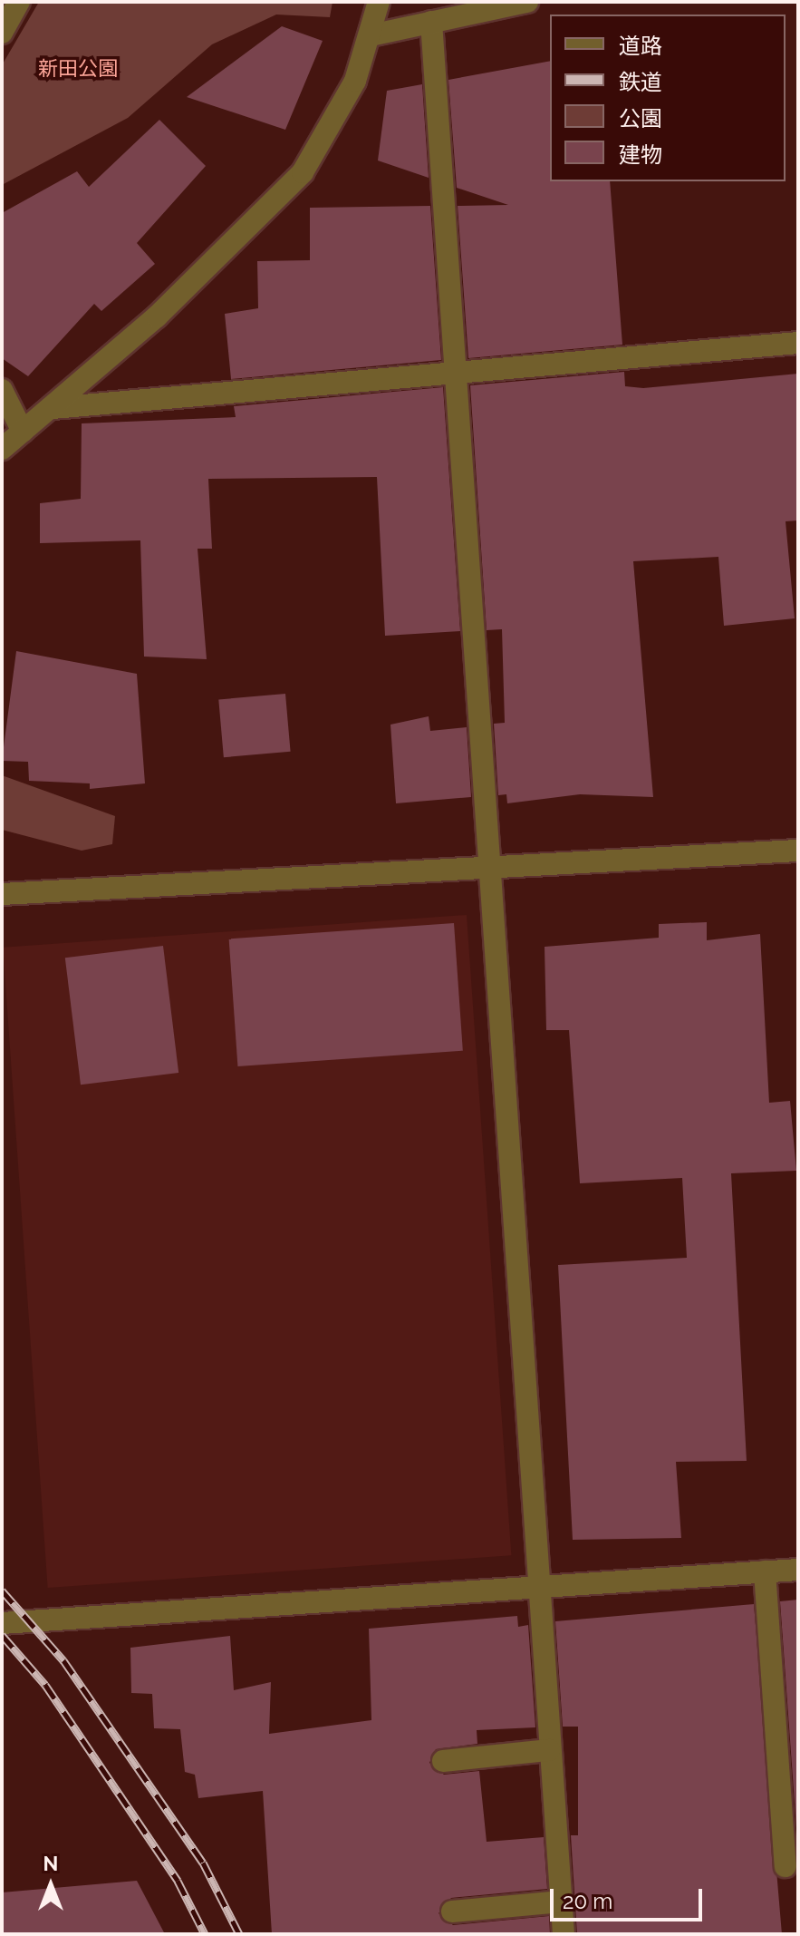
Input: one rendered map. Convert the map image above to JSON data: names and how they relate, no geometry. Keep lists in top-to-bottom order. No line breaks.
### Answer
{"parks":["新田公園"],"legend":["道路","鉄道","公園","建物"],"scale_bar":"20 m","north":"top"}
